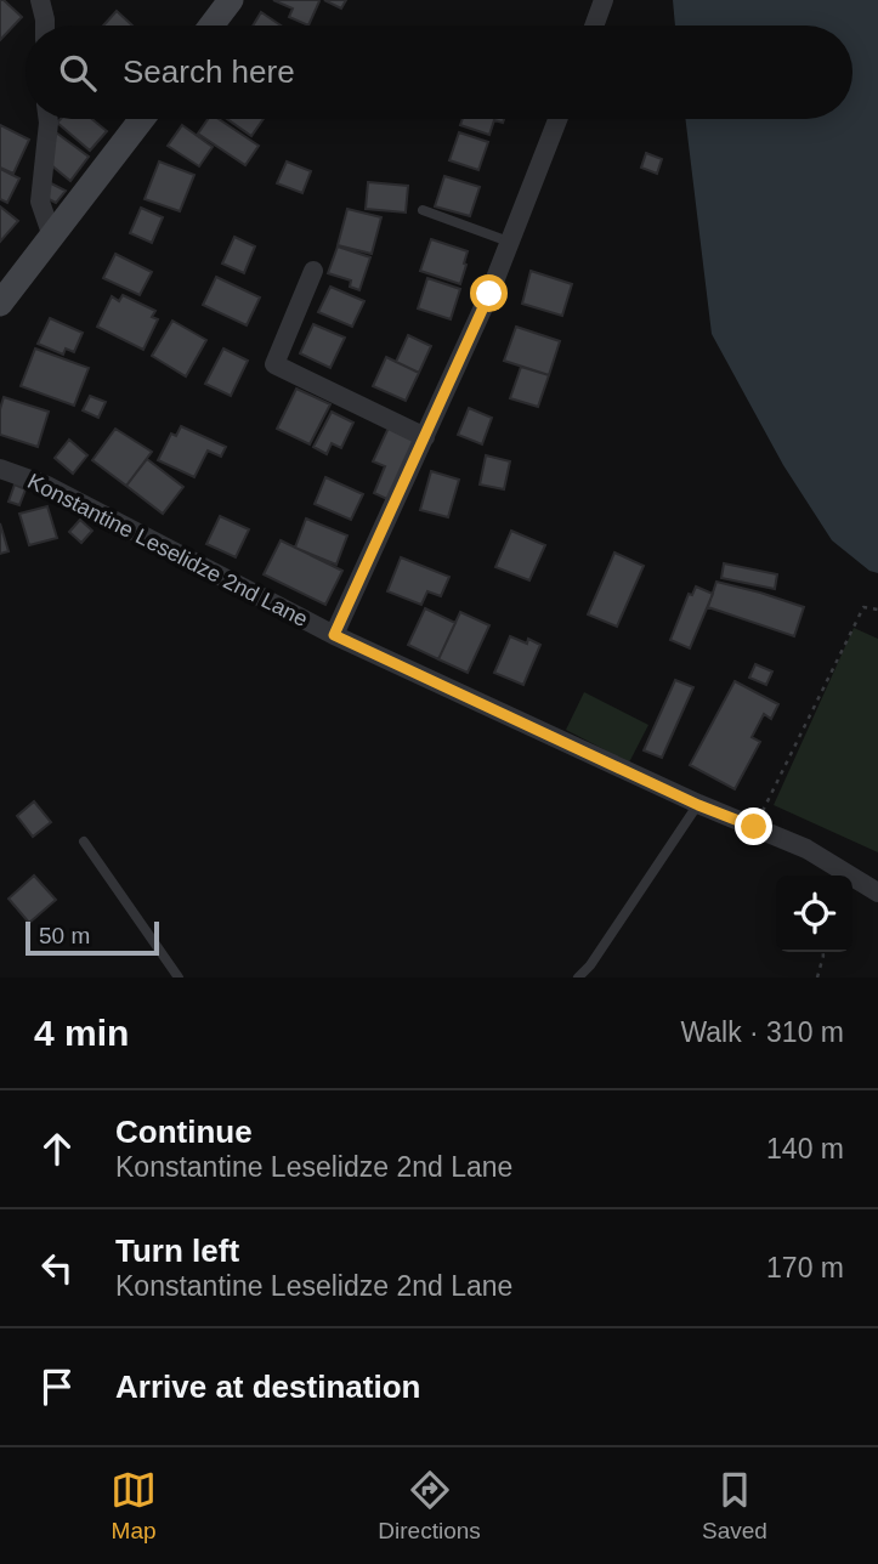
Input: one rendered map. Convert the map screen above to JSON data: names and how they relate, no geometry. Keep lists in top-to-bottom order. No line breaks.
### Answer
{"streets":{"street":["Konstantine Leselidze 2nd Lane"]},"scale_bar":"50 m","page":{"search":"Search here","scale":"50 m","heading":["4 min","Walk · 310 m"],"list":[["Continue","Konstantine Leselidze 2nd Lane","140 m"],["Turn left","Konstantine Leselidze 2nd Lane","170 m"],"Arrive at destination"],"nav":["Map","Directions","Saved"]}}
